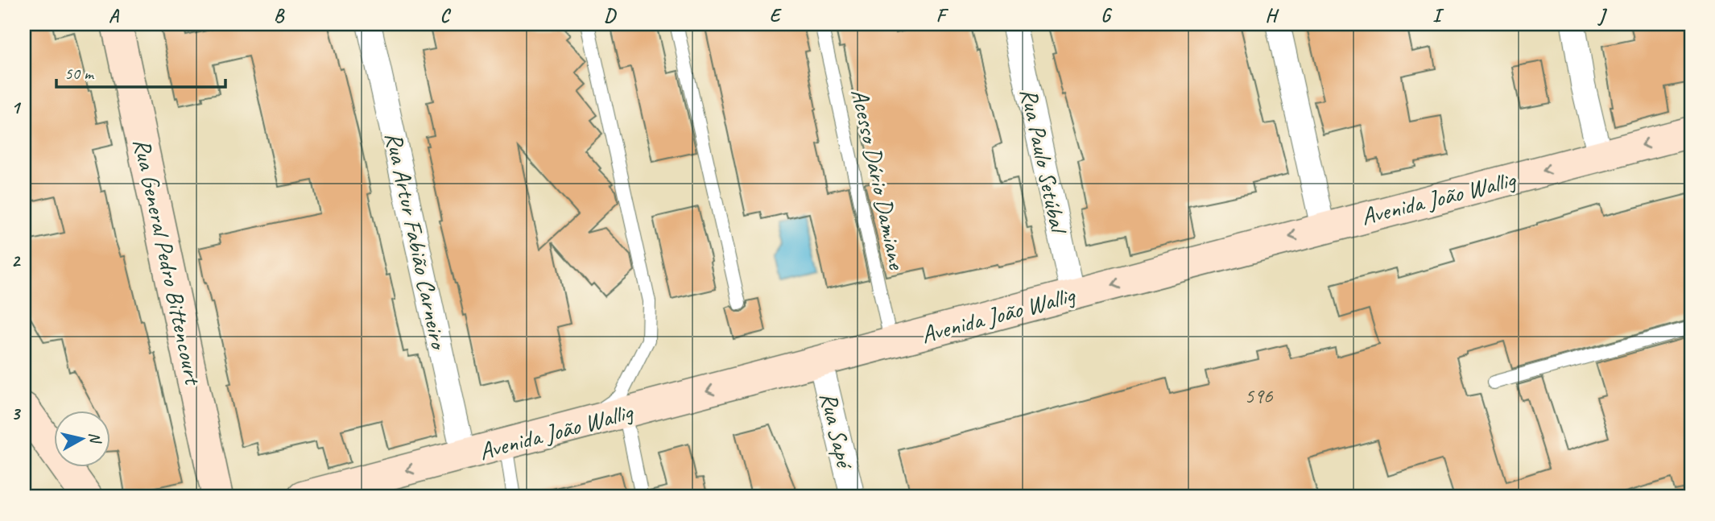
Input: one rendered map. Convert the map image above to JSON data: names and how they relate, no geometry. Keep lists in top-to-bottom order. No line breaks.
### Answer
{"streets":{"main road":["Avenida João Wallig","Rua General Pedro Bittencourt"],"street":["Rua Paulo Setúbal","Rua Artur Fabião Carneiro","Rua Sapé"],"lane":["Acesso Dário Damiane"]},"crossings":[["Rua Paulo Setúbal","Avenida João Wallig"],["Acesso Dário Damiane","Avenida João Wallig"],["Avenida João Wallig","Rua Artur Fabião Carneiro"],["Avenida João Wallig","Rua Sapé"]],"one_way":["Avenida João Wallig"],"house_numbers":["596"],"scale_bar":"50 m","north":"right","grid":{"columns":["A","B","C","D","E","F","G","H","I","J"],"rows":["1","2","3"]}}
